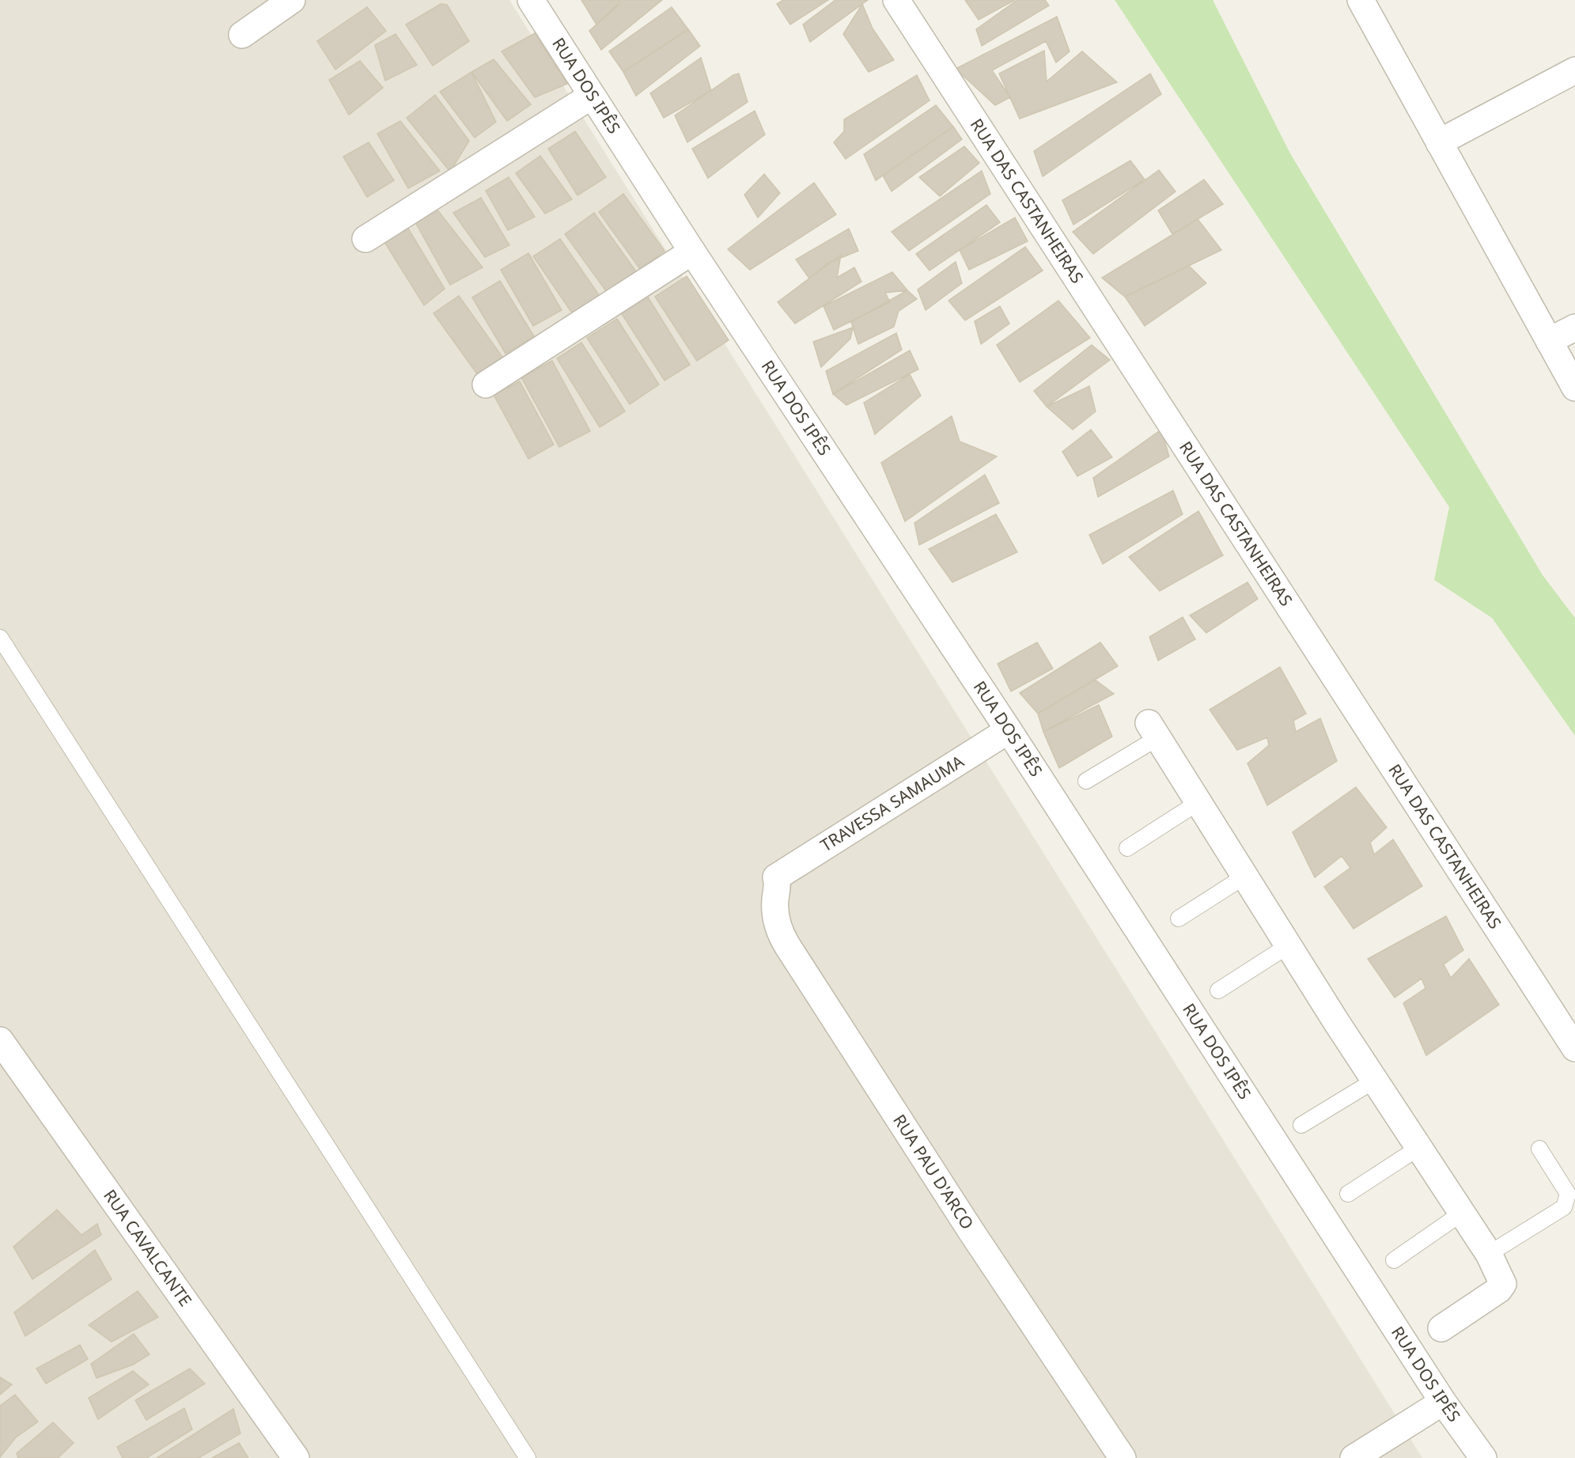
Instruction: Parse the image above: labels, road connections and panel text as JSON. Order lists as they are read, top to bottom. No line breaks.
{"streets":{"street":["RUA DOS IPÊS","RUA DAS CASTANHEIRAS","TRAVESSA SAMAUMA","RUA PAU D'ARCO","RUA CAVALCANTE"]},"crossings":[["RUA DOS IPÊS","TRAVESSA SAMAUMA"],["TRAVESSA SAMAUMA","RUA PAU D'ARCO"]]}
